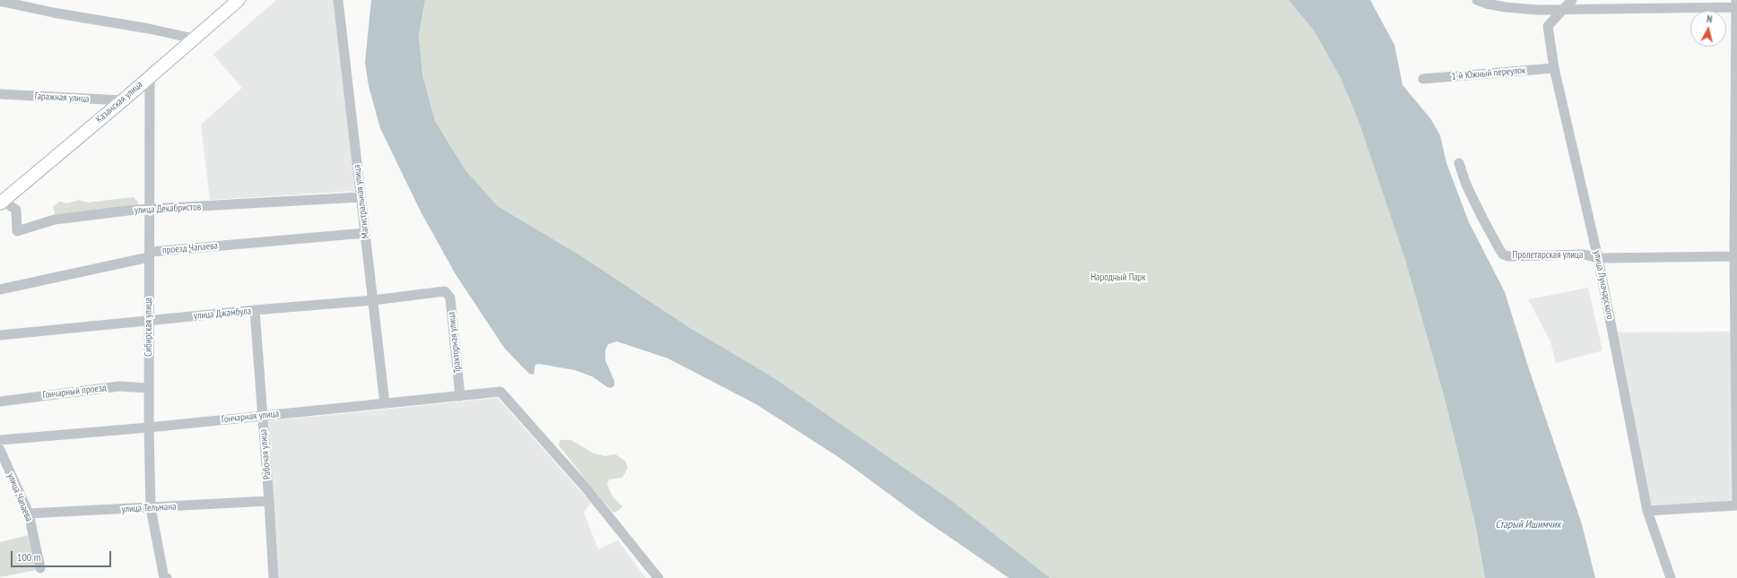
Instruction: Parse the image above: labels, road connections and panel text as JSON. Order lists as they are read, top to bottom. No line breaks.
{"streets":{"main road":["Казанская улица"],"street":["1-й Южный переулок","Гаражная улица","Магистральная улица","улица Декабристов","проезд Чапаева","Пролетарская улица","улица Луначарского","улица Джамбула","Сибирская улица","Тракторная улица","Гончарный проезд","Гончарная улица","Рабочая улица","улица Чапаева","улица Тельмана"]},"crossings":[["1-й Южный переулок","улица Луначарского"],["Гаражная улица","Казанская улица"],["Казанская улица","улица Декабристов"],["Казанская улица","Сибирская улица"],["Магистральная улица","улица Декабристов"],["Магистральная улица","проезд Чапаева"],["Магистральная улица","улица Джамбула"],["Магистральная улица","Гончарная улица"],["улица Декабристов","Сибирская улица"],["проезд Чапаева","Сибирская улица"],["Пролетарская улица","улица Луначарского"],["улица Джамбула","Сибирская улица"],["улица Джамбула","Тракторная улица"],["улица Джамбула","Рабочая улица"],["Сибирская улица","Гончарный проезд"],["Сибирская улица","Гончарная улица"],["Сибирская улица","улица Тельмана"],["Тракторная улица","Гончарная улица"],["Гончарная улица","Рабочая улица"],["Рабочая улица","улица Тельмана"],["улица Чапаева","улица Тельмана"]],"water":["Старый Ишимчик"],"parks":["Народный Парк"],"scale_bar":"100 m","north":"top"}
